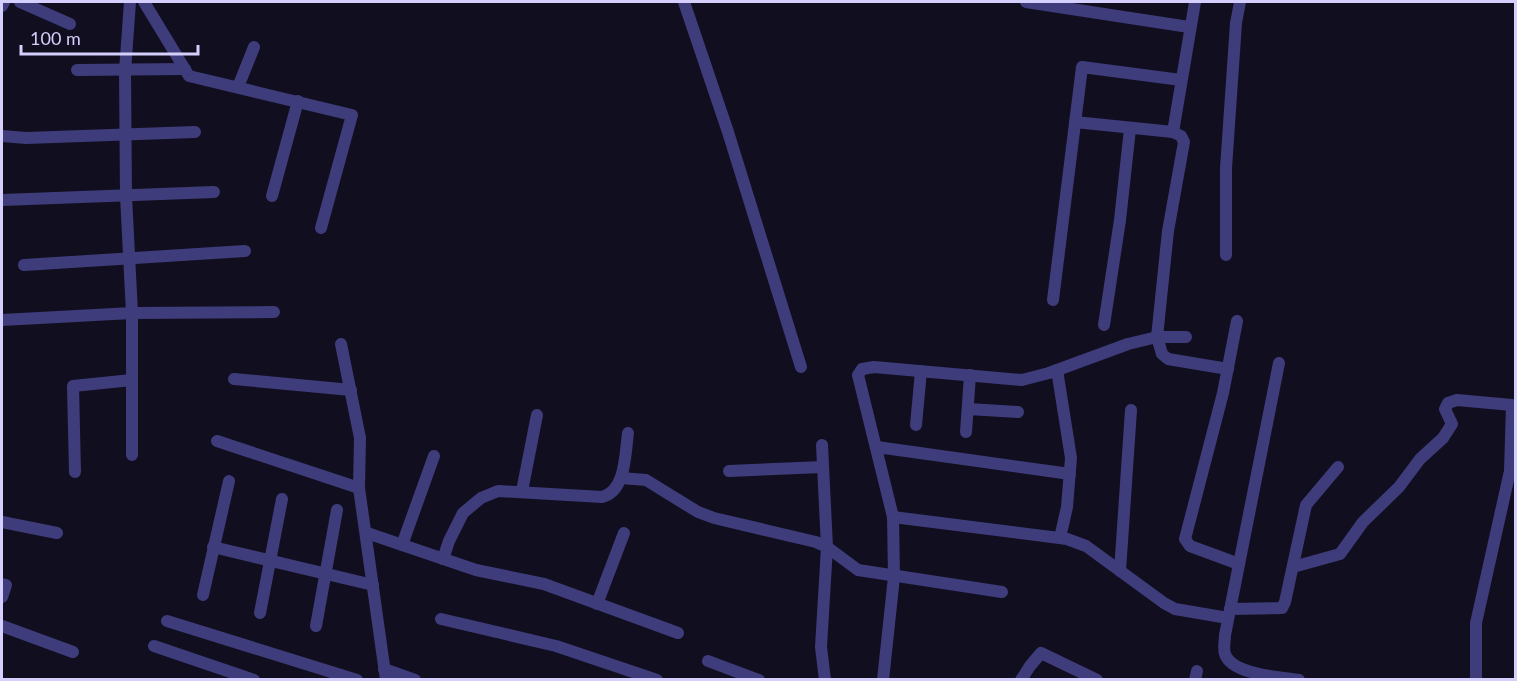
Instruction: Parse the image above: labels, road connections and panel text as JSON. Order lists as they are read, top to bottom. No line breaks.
{"scale_bar":"100 m"}
